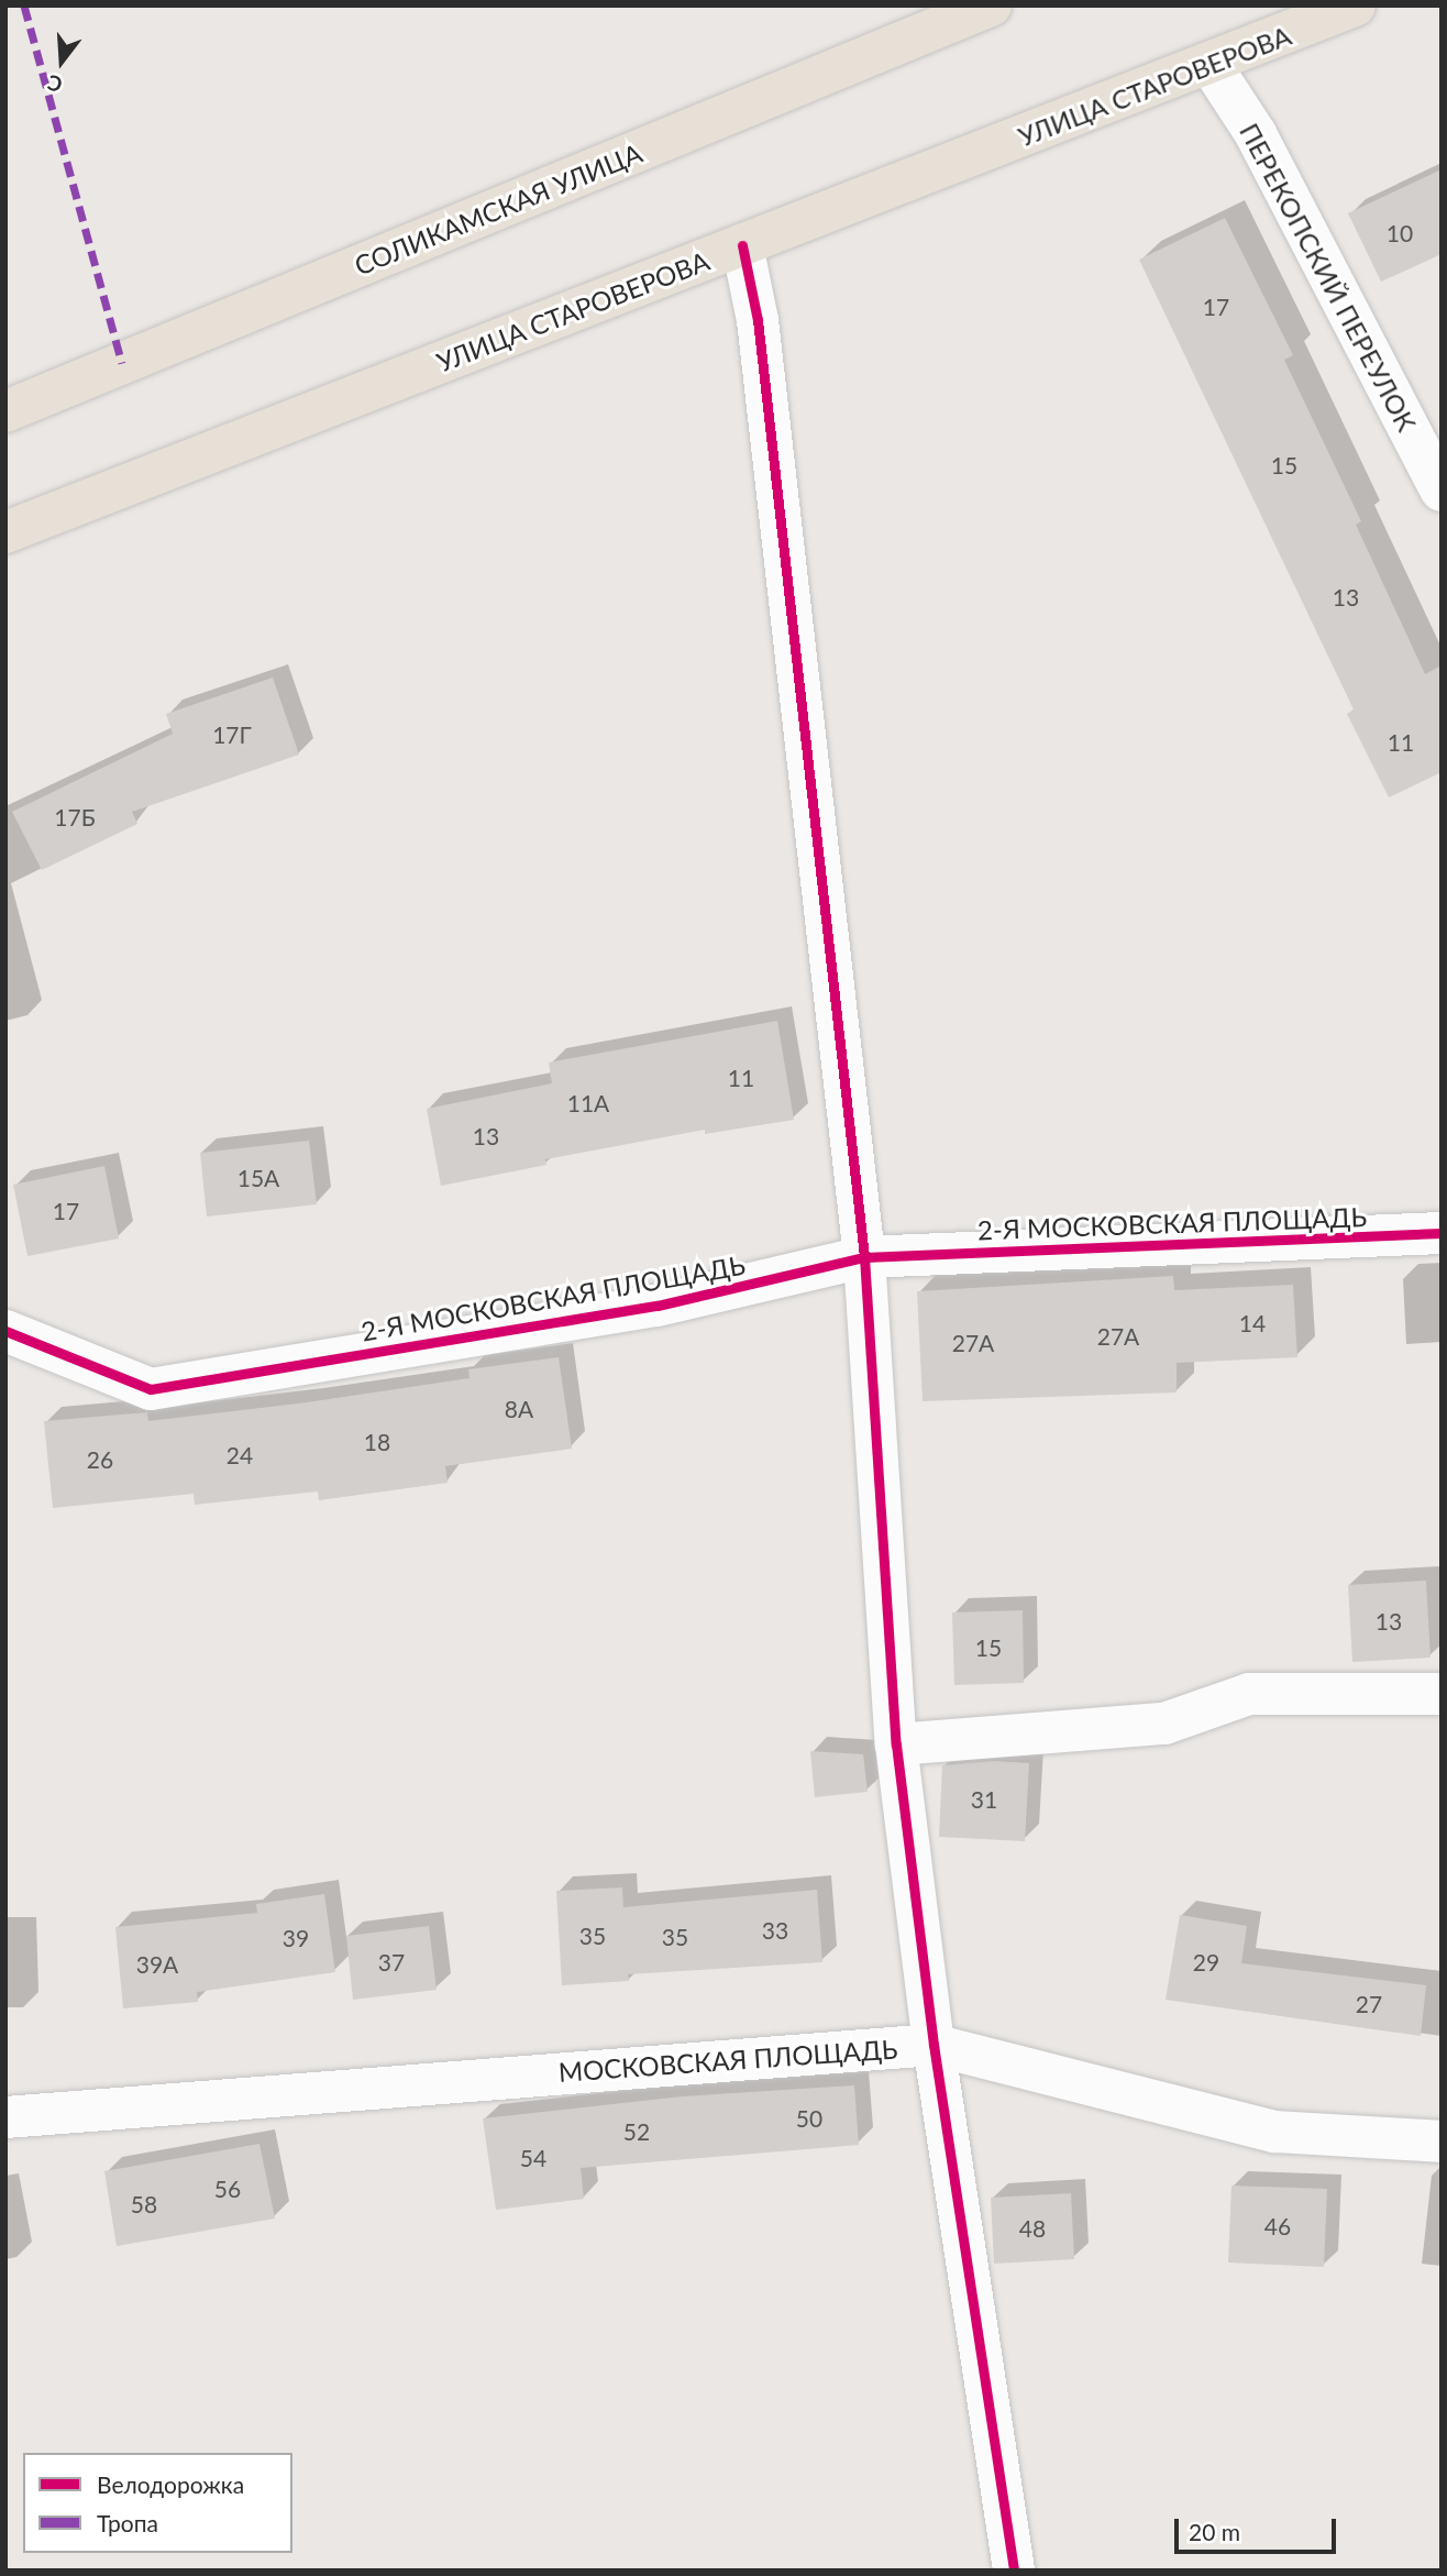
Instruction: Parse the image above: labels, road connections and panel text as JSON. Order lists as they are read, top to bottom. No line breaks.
{"streets":{"main road":["УЛИЦА СТАРОВЕРОВА","СОЛИКАМСКАЯ УЛИЦА"],"street":["ПЕРЕКОПСКИЙ ПЕРЕУЛОК","2-Я МОСКОВСКАЯ ПЛОЩАДЬ","МОСКОВСКАЯ ПЛОЩАДЬ"]},"crossings":[["УЛИЦА СТАРОВЕРОВА","ПЕРЕКОПСКИЙ ПЕРЕУЛОК"]],"house_numbers":["10","17","15","13","17Г","11","17Б","11","11А","13","15А","17","14","27А","27А","8А","18","24","26","13","15","31","33","35","35","39","37","29","39А","27","50","52","54","56","58","46","48"],"legend":["Велодорожка","Тропа"],"scale_bar":"20 m","north":"bottom"}
